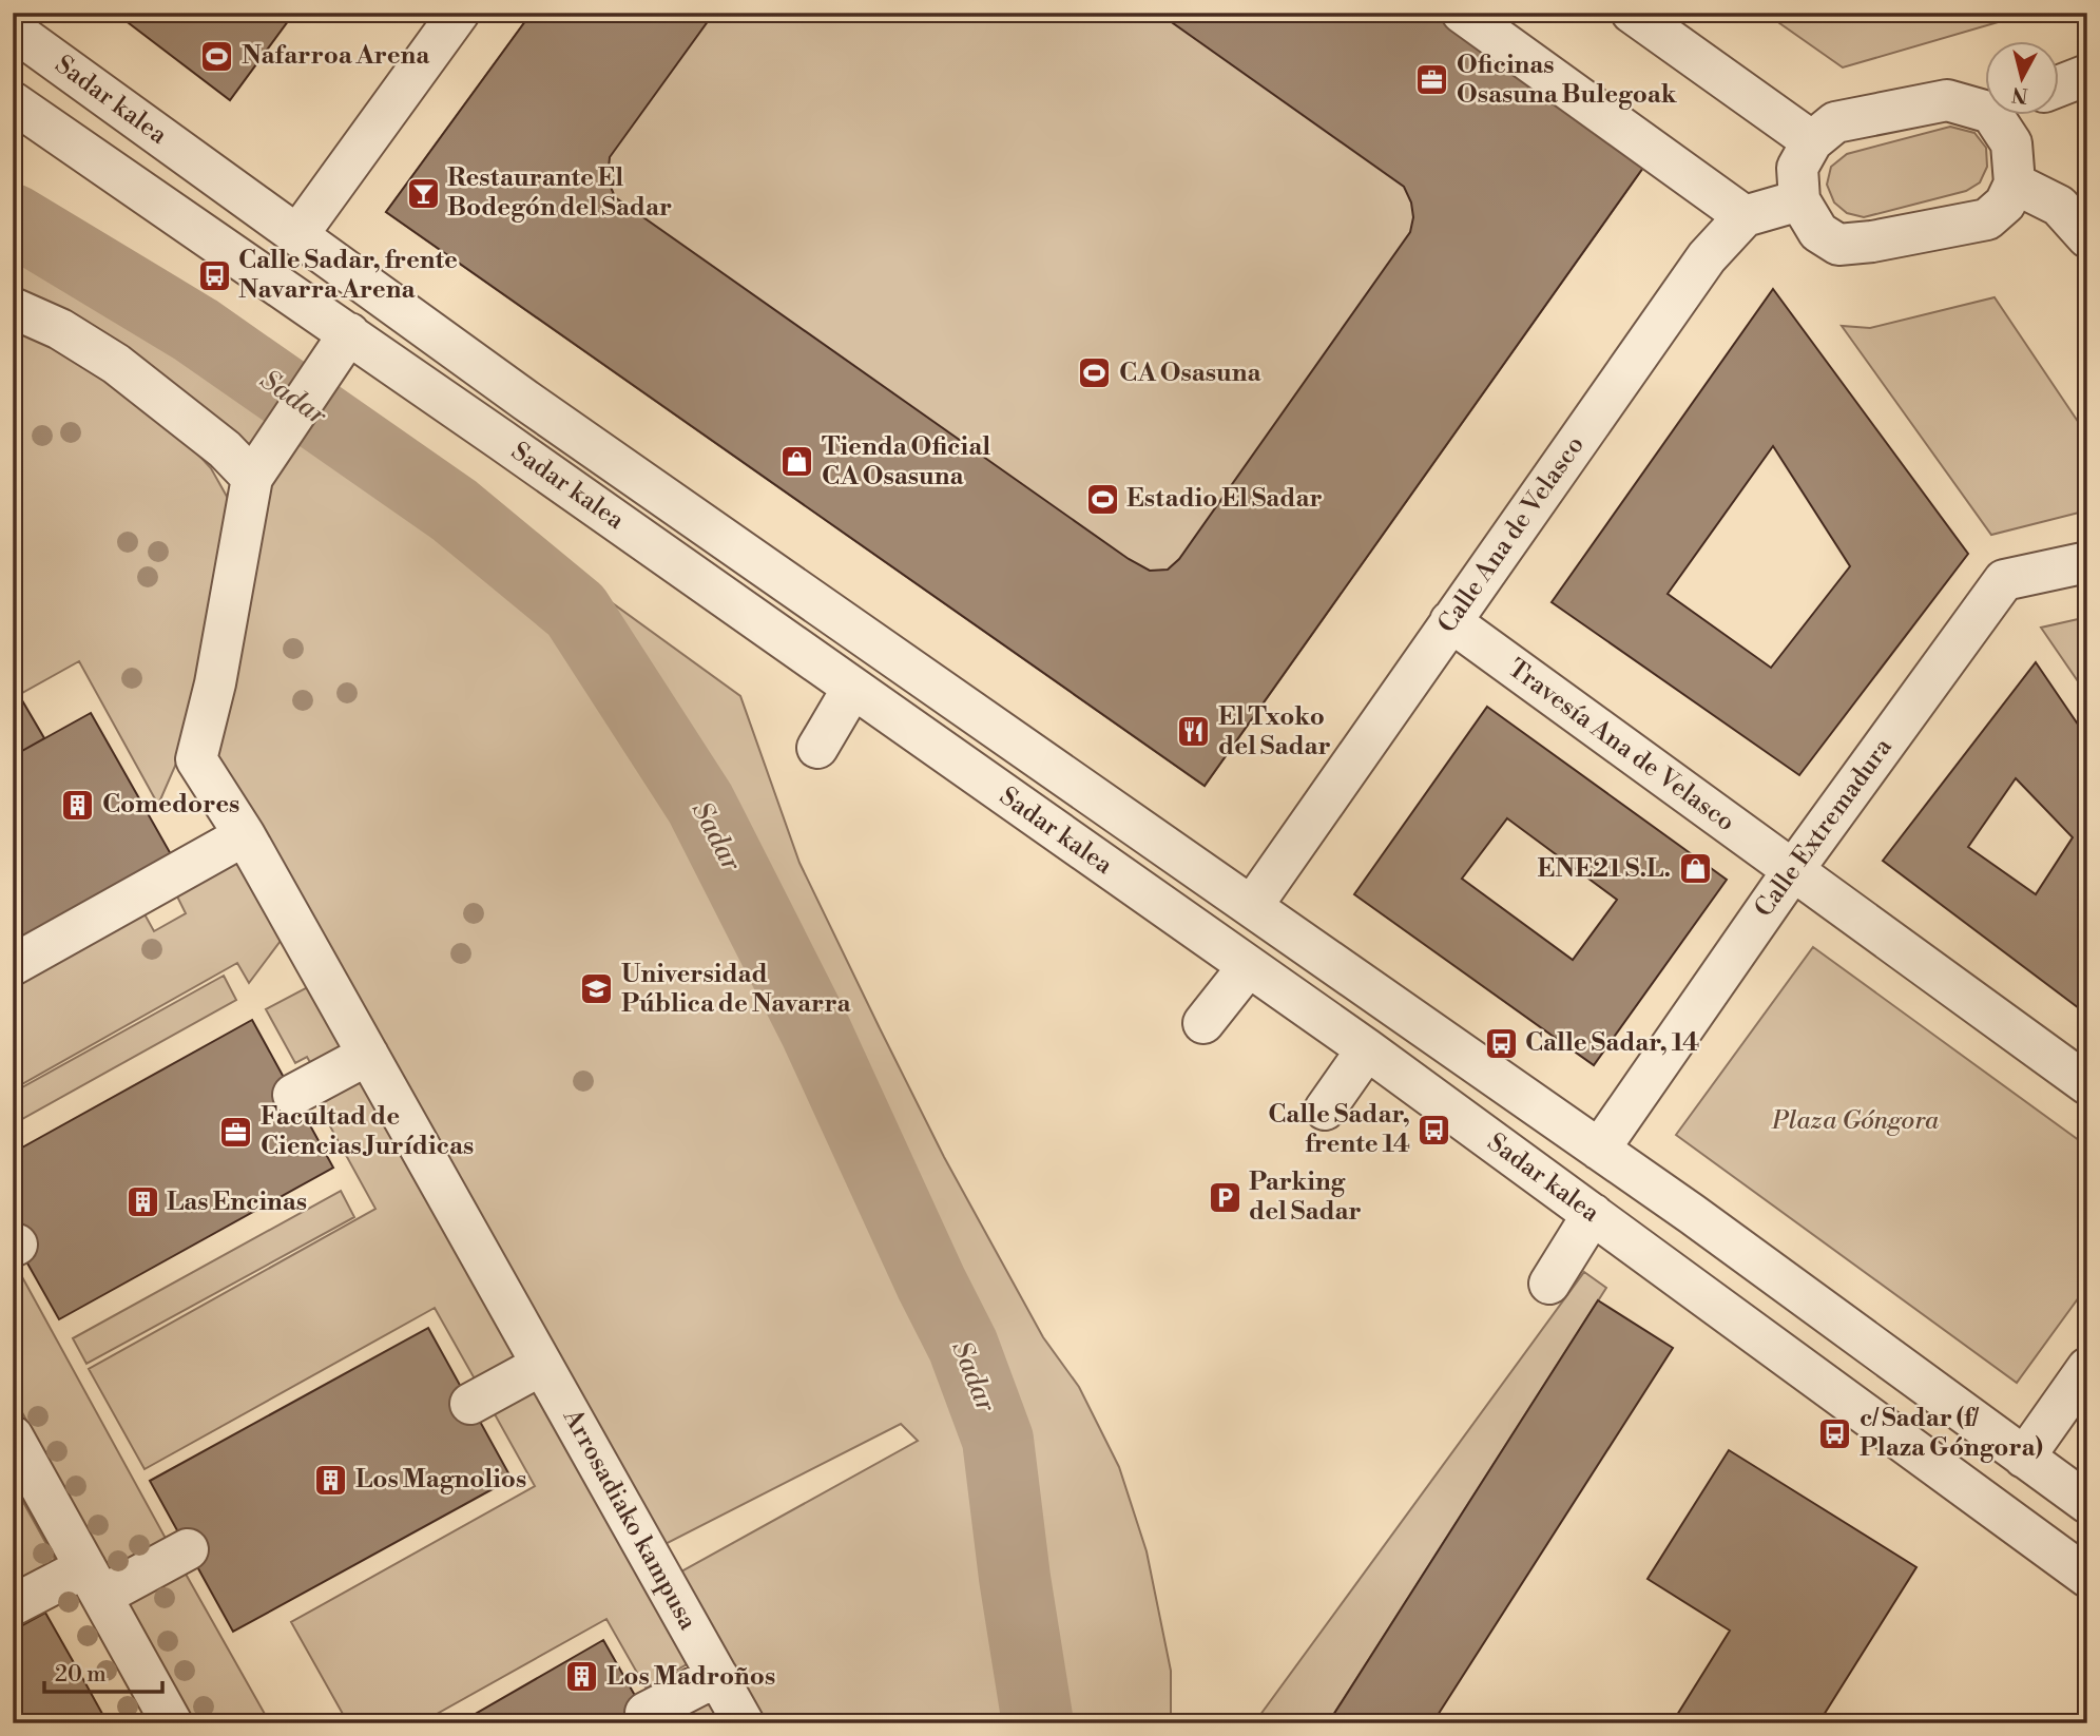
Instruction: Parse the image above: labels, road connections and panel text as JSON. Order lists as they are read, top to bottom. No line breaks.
{"streets":{"street":["Sadar kalea","Calle Ana de Velasco","Travesía Ana de Velasco","Calle Extremadura","Arrosadiako kampusa"]},"crossings":[["Sadar kalea","Calle Ana de Velasco"],["Sadar kalea","Calle Extremadura"],["Calle Ana de Velasco","Travesía Ana de Velasco"],["Travesía Ana de Velasco","Calle Extremadura"]],"water":["Sadar"],"parks":["Plaza Góngora"],"places":{"sports":["Nafarroa Arena","CA Osasuna","Estadio El Sadar"],"office":["Oficinas Osasuna Bulegoak","Facultad de Ciencias Jurídicas"],"bar":["Restaurante El Bodegón del Sadar"],"bus stop":["Calle Sadar, frente Navarra Arena","Calle Sadar, 14","Calle Sadar, frente 14","c/ Sadar (f/ Plaza Góngora)"],"shop":["Tienda Oficial CA Osasuna","ENE21 S.L."],"restaurant":["El Txoko del Sadar"],"building":["Comedores","Las Encinas","Los Magnolios","Los Madroños"],"school or university":["Universidad Pública de Navarra"],"parking":["Parking del Sadar"]},"scale_bar":"20 m","north":"bottom"}
